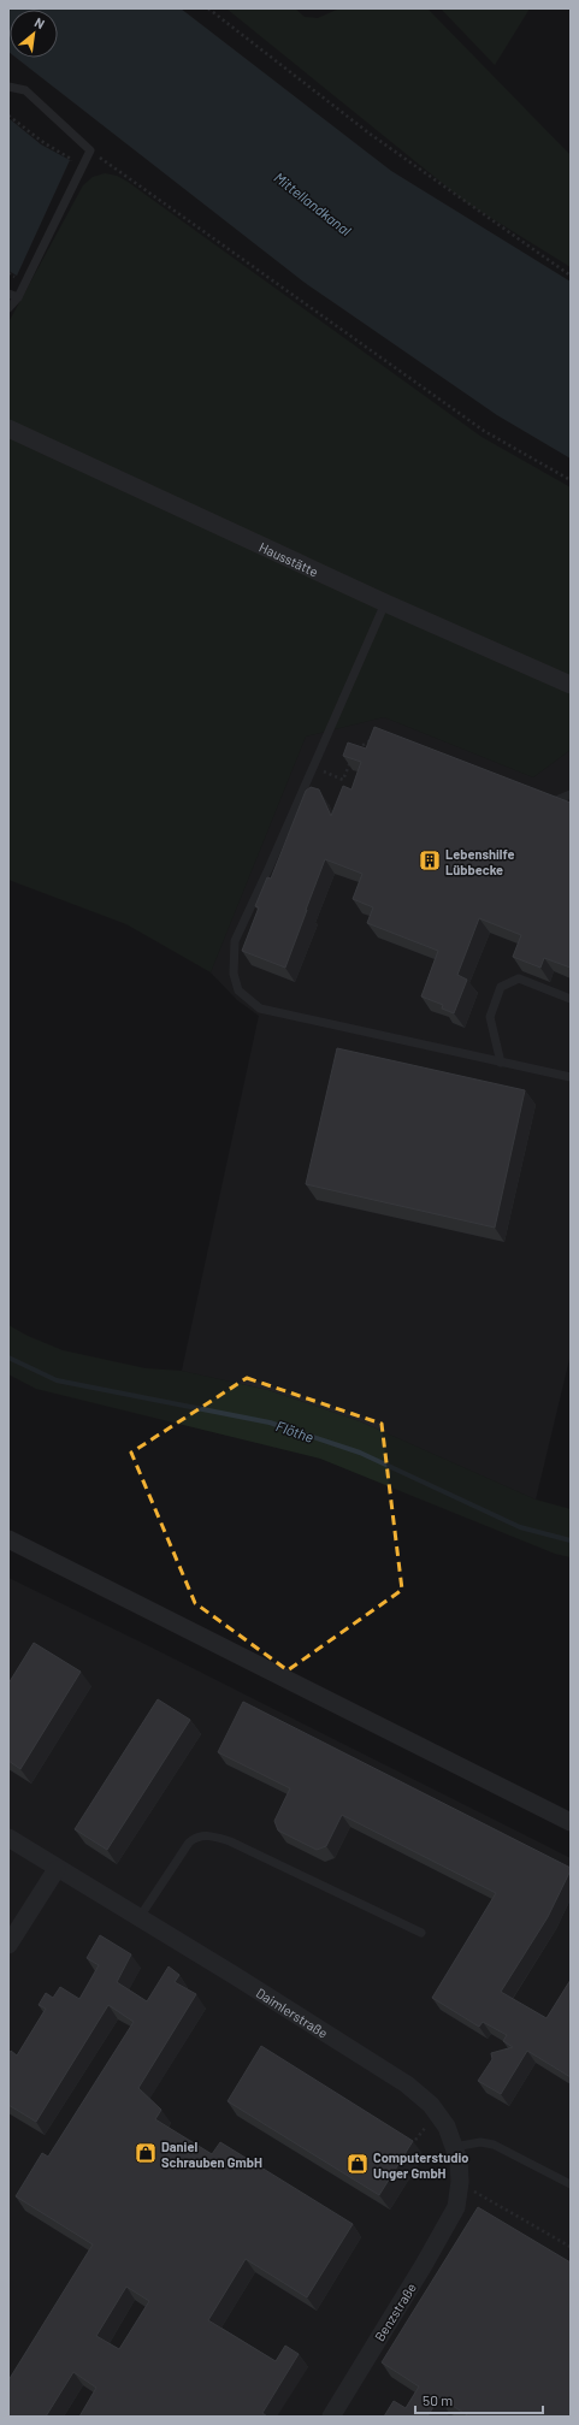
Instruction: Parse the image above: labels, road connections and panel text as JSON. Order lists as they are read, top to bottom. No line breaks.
{"streets":{"street":["Hausstätte","Daimlerstraße","Benzstraße"]},"crossings":[["Daimlerstraße","Benzstraße"]],"water":["Mittellandkanal","Flöthe"],"places":{"building":["Lebenshilfe Lübbecke"],"shop":["Daniel Schrauben GmbH","Computerstudio Unger GmbH"]},"scale_bar":"50 m","north":"top right"}
